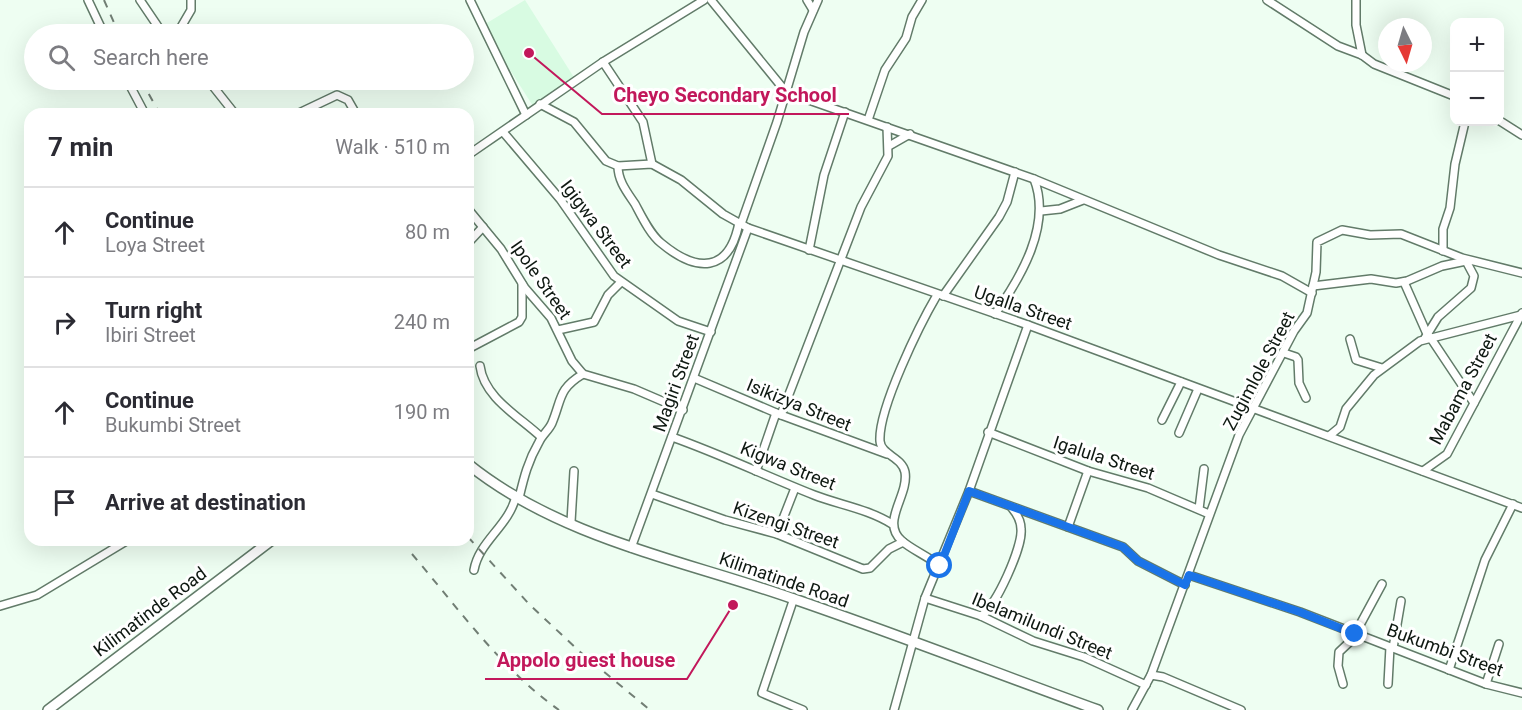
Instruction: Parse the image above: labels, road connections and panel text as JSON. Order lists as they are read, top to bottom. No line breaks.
{"streets":{"main road":["Kilimatinde Road"],"street":["Igigwa Street","Ipole Street","Ugalla Street","Zugimlole Street","Magiri Street","Mabama Street","Isikizya Street","Igalula Street","Kigwa Street","Kizengi Street","Ibelamilundi Street","Bukumbi Street"]},"crossings":[["Igigwa Street","Magiri Street"],["Ugalla Street","Zugimlole Street"],["Ugalla Street","Magiri Street"],["Ugalla Street","Mabama Street"],["Zugimlole Street","Igalula Street"],["Zugimlole Street","Ibelamilundi Street"],["Zugimlole Street","Bukumbi Street"],["Magiri Street","Isikizya Street"],["Magiri Street","Kigwa Street"],["Magiri Street","Kizengi Street"],["Magiri Street","Kilimatinde Road"]],"places":["Cheyo Secondary School","Appolo guest house"],"north":"bottom","page":{"map_buttons":["+","−"],"search":"Search here","heading":["7 min","Walk · 510 m"],"list":[["Continue","Loya Street","80 m"],["Turn right","Ibiri Street","240 m"],["Continue","Bukumbi Street","190 m"],"Arrive at destination"]}}
